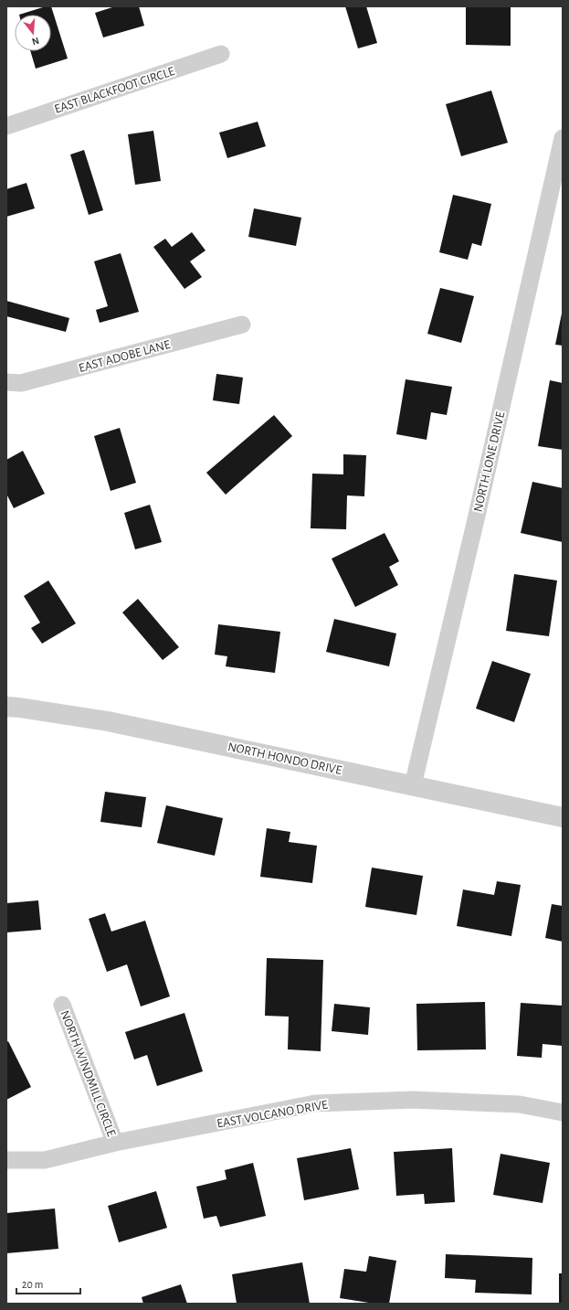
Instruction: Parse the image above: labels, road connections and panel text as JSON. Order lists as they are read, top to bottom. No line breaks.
{"streets":{"street":["EAST BLACKFOOT CIRCLE","EAST ADOBE LANE","NORTH LONE DRIVE","NORTH HONDO DRIVE","NORTH WINDMILL CIRCLE","EAST VOLCANO DRIVE"]},"crossings":[["NORTH LONE DRIVE","NORTH HONDO DRIVE"],["NORTH WINDMILL CIRCLE","EAST VOLCANO DRIVE"]],"scale_bar":"20 m","north":"bottom"}
